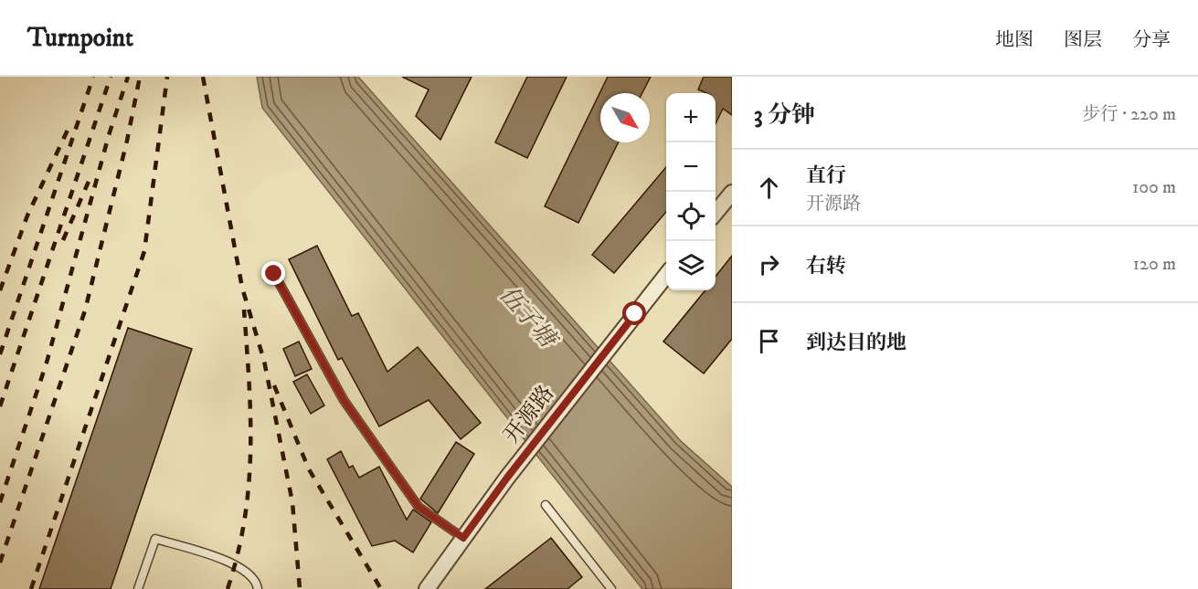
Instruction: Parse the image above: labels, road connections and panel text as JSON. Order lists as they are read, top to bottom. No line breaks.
{"streets":{"street":["开源路"]},"water":["伍子塘"],"north":"bottom right","page":{"header":"Turnpoint","nav":["地图","图层","分享"],"heading":["3 分钟","步行 · 220 m"],"map_buttons":["+","−"],"list":[["直行","开源路","100 m"],["右转","120 m"],"到达目的地"]}}
